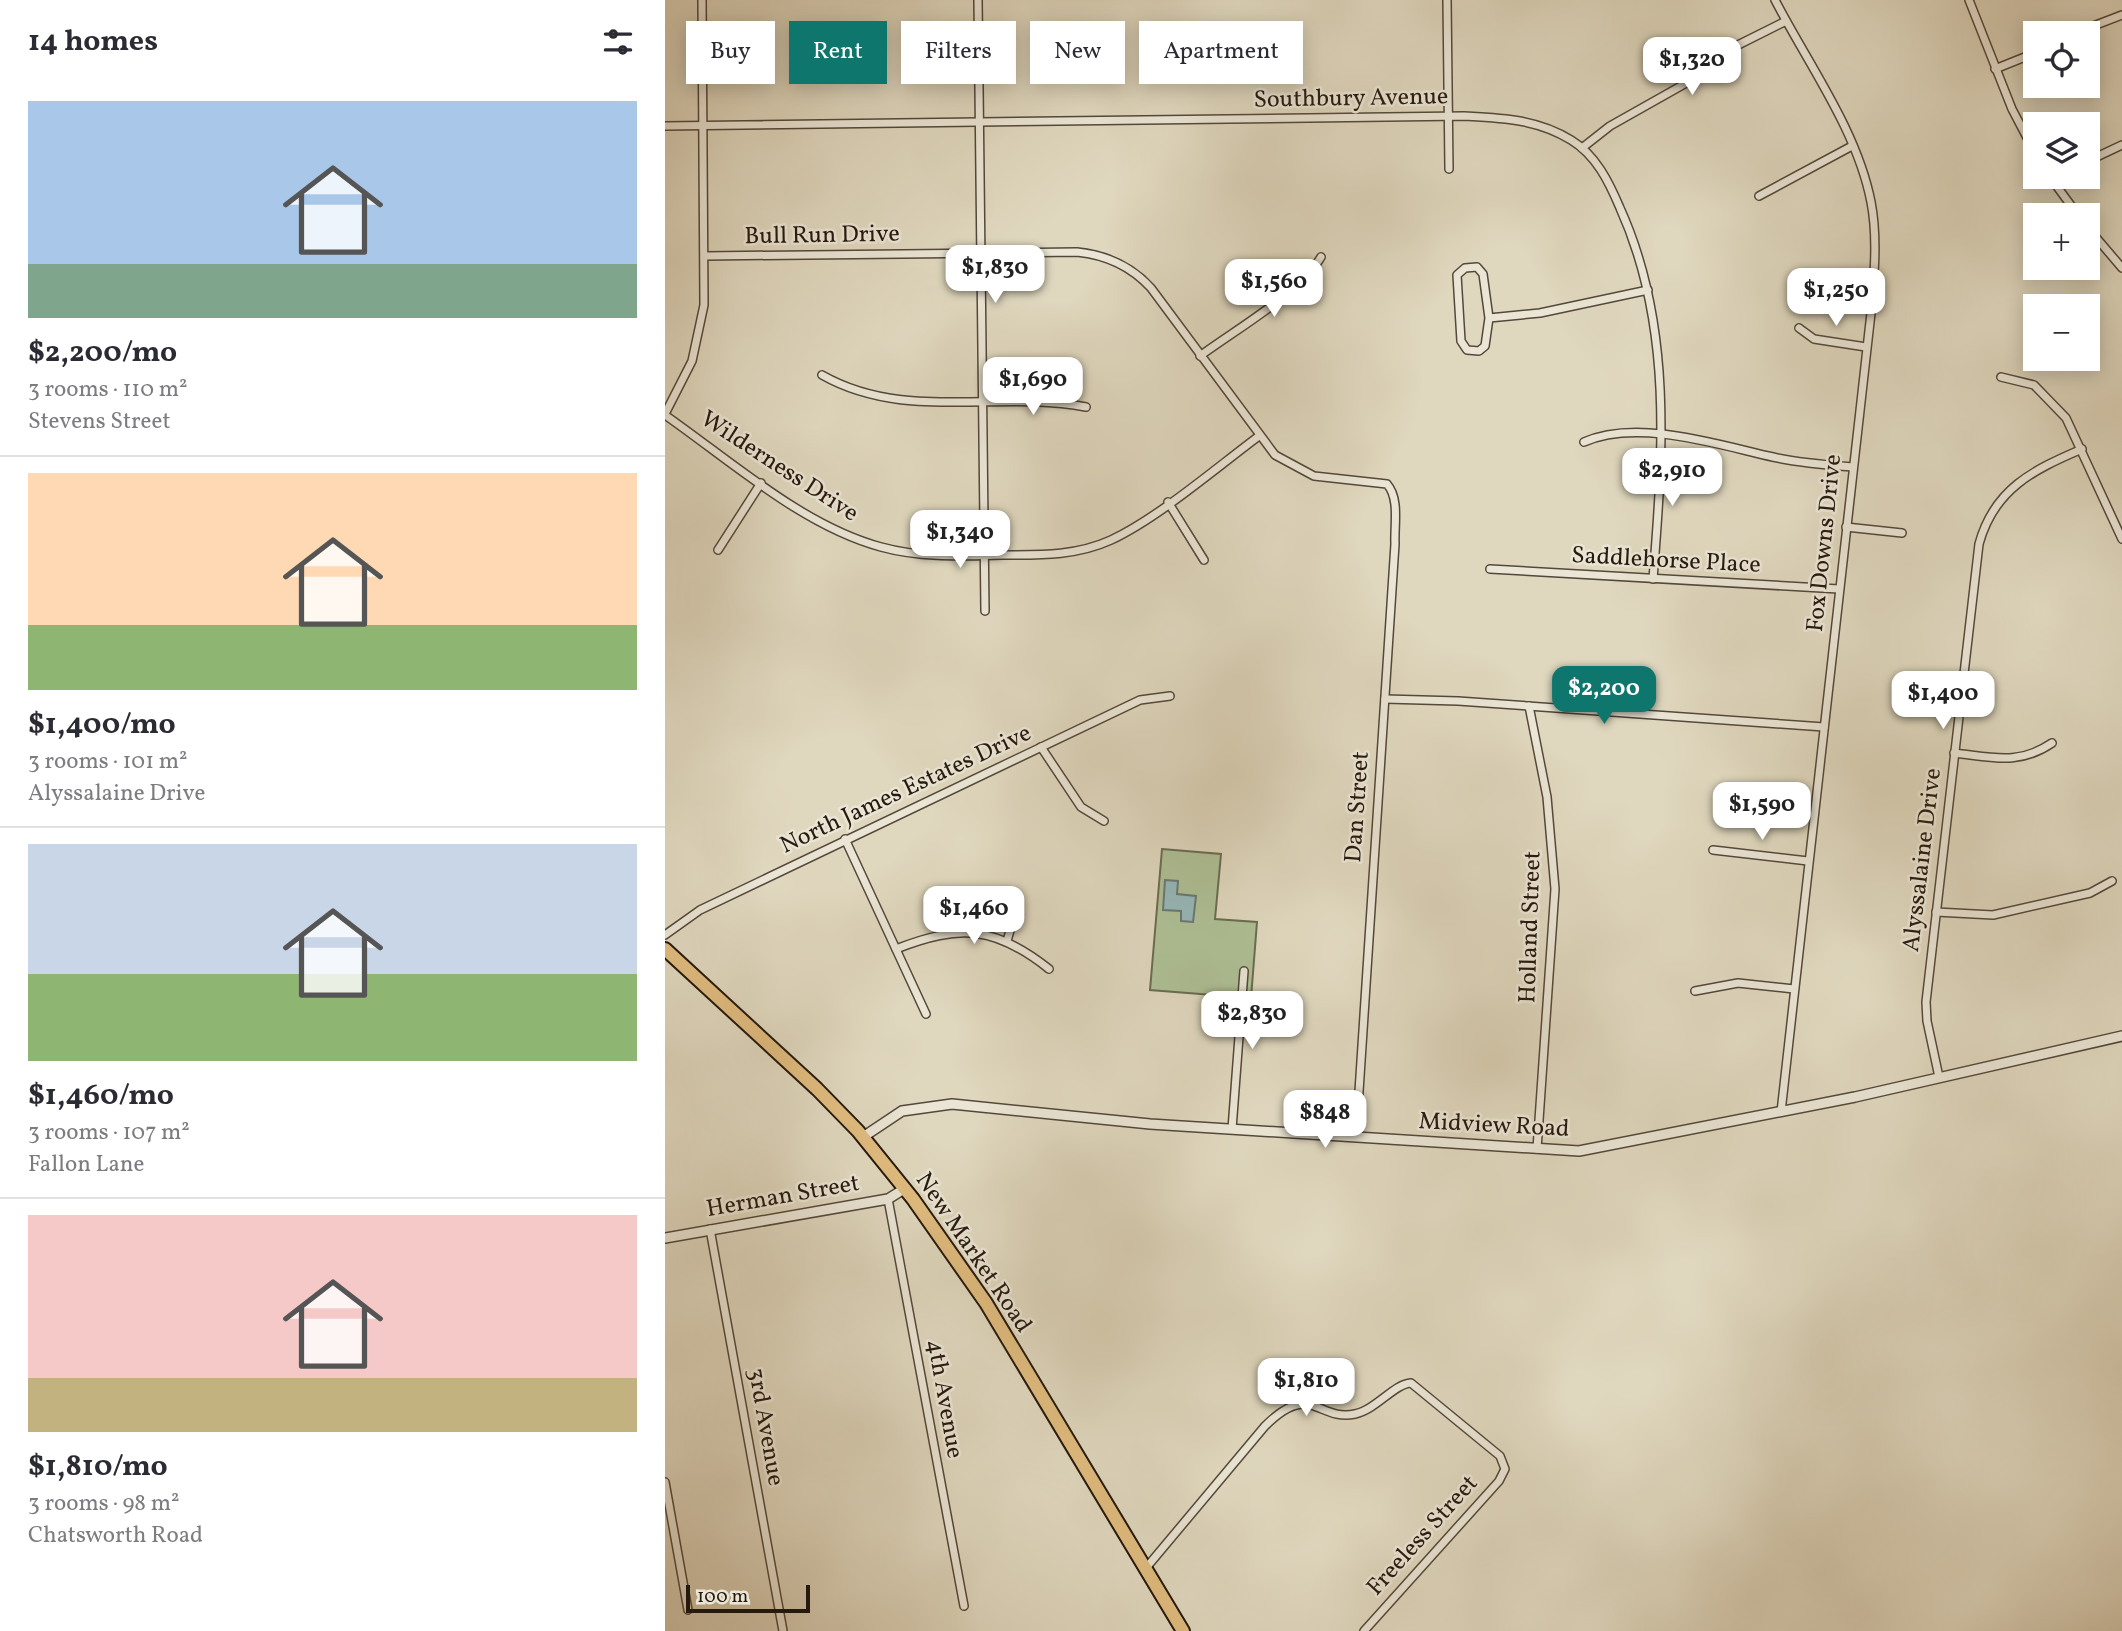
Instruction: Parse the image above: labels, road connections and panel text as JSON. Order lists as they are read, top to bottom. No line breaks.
{"streets":{"main road":["New Market Road"],"street":["Southbury Avenue","Bull Run Drive","Wilderness Drive","Fox Downs Drive","Saddlehorse Place","North James Estates Drive","Dan Street","Alyssalaine Drive","Holland Street","Midview Road","Herman Street","4th Avenue","3rd Avenue","Freeless Street"]},"crossings":[["Southbury Avenue","Saddlehorse Place"],["Bull Run Drive","Wilderness Drive"],["Bull Run Drive","Dan Street"],["Fox Downs Drive","Saddlehorse Place"],["Fox Downs Drive","Midview Road"],["Dan Street","Midview Road"],["Alyssalaine Drive","Midview Road"],["Holland Street","Midview Road"],["Midview Road","New Market Road"],["Herman Street","New Market Road"],["Herman Street","4th Avenue"],["Herman Street","3rd Avenue"],["New Market Road","Freeless Street"]],"scale_bar":"100 m","page":{"heading":"14 homes","map_buttons":["+","−"],"chip":["Buy","Rent","Filters","New","Apartment"],"price":["$1,320","$1,830","$1,560","$1,250","$1,690","$2,910","$1,340","$2,200","$1,400","$1,590","$1,460","$2,830","$848","$1,810"],"list":[{"name":"$2,200/mo","note":"3 rooms · 110 m² · Stevens Street"},{"name":"$1,400/mo","note":"3 rooms · 101 m² · Alyssalaine Drive"},{"name":"$1,460/mo","note":"3 rooms · 107 m² · Fallon Lane"},{"name":"$1,810/mo","note":"3 rooms · 98 m² · Chatsworth Road"}],"scale":"100 m"}}
